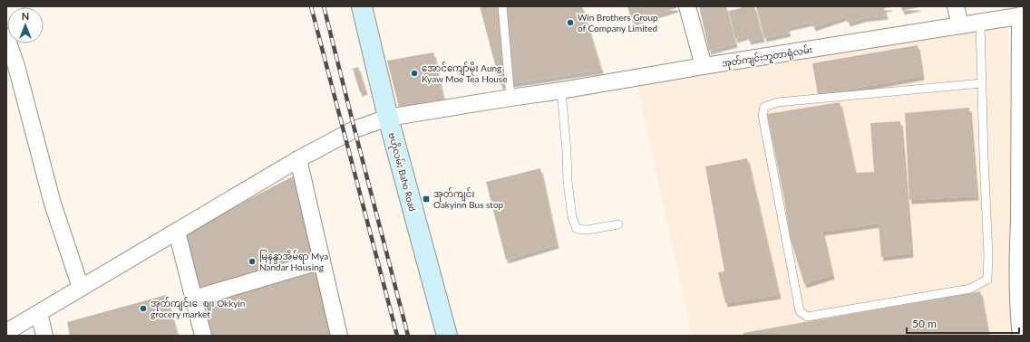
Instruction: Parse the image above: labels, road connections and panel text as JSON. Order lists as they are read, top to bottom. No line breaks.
{"streets":{"main road":["ဗဟိုလမ်း Baho Road"],"street":["အုတ်ကျင်းဘူတာရုံလမ်း"]},"crossings":[["အုတ်ကျင်းဘူတာရုံလမ်း","ဗဟိုလမ်း Baho Road"]],"places":{"other":["Win Brothers Group of Company Limited","အောင်ကျော်မိုး Aung Kyaw Moe Tea House","မြနန္ဒာအိမ်ရာ Mya Nandar Housing","အုတ်ကျင်းေစျး Okkyin grocery market"],"transit":["အုတ်ကျင်း Oakyinn Bus stop"]},"scale_bar":"50 m","north":"top"}
